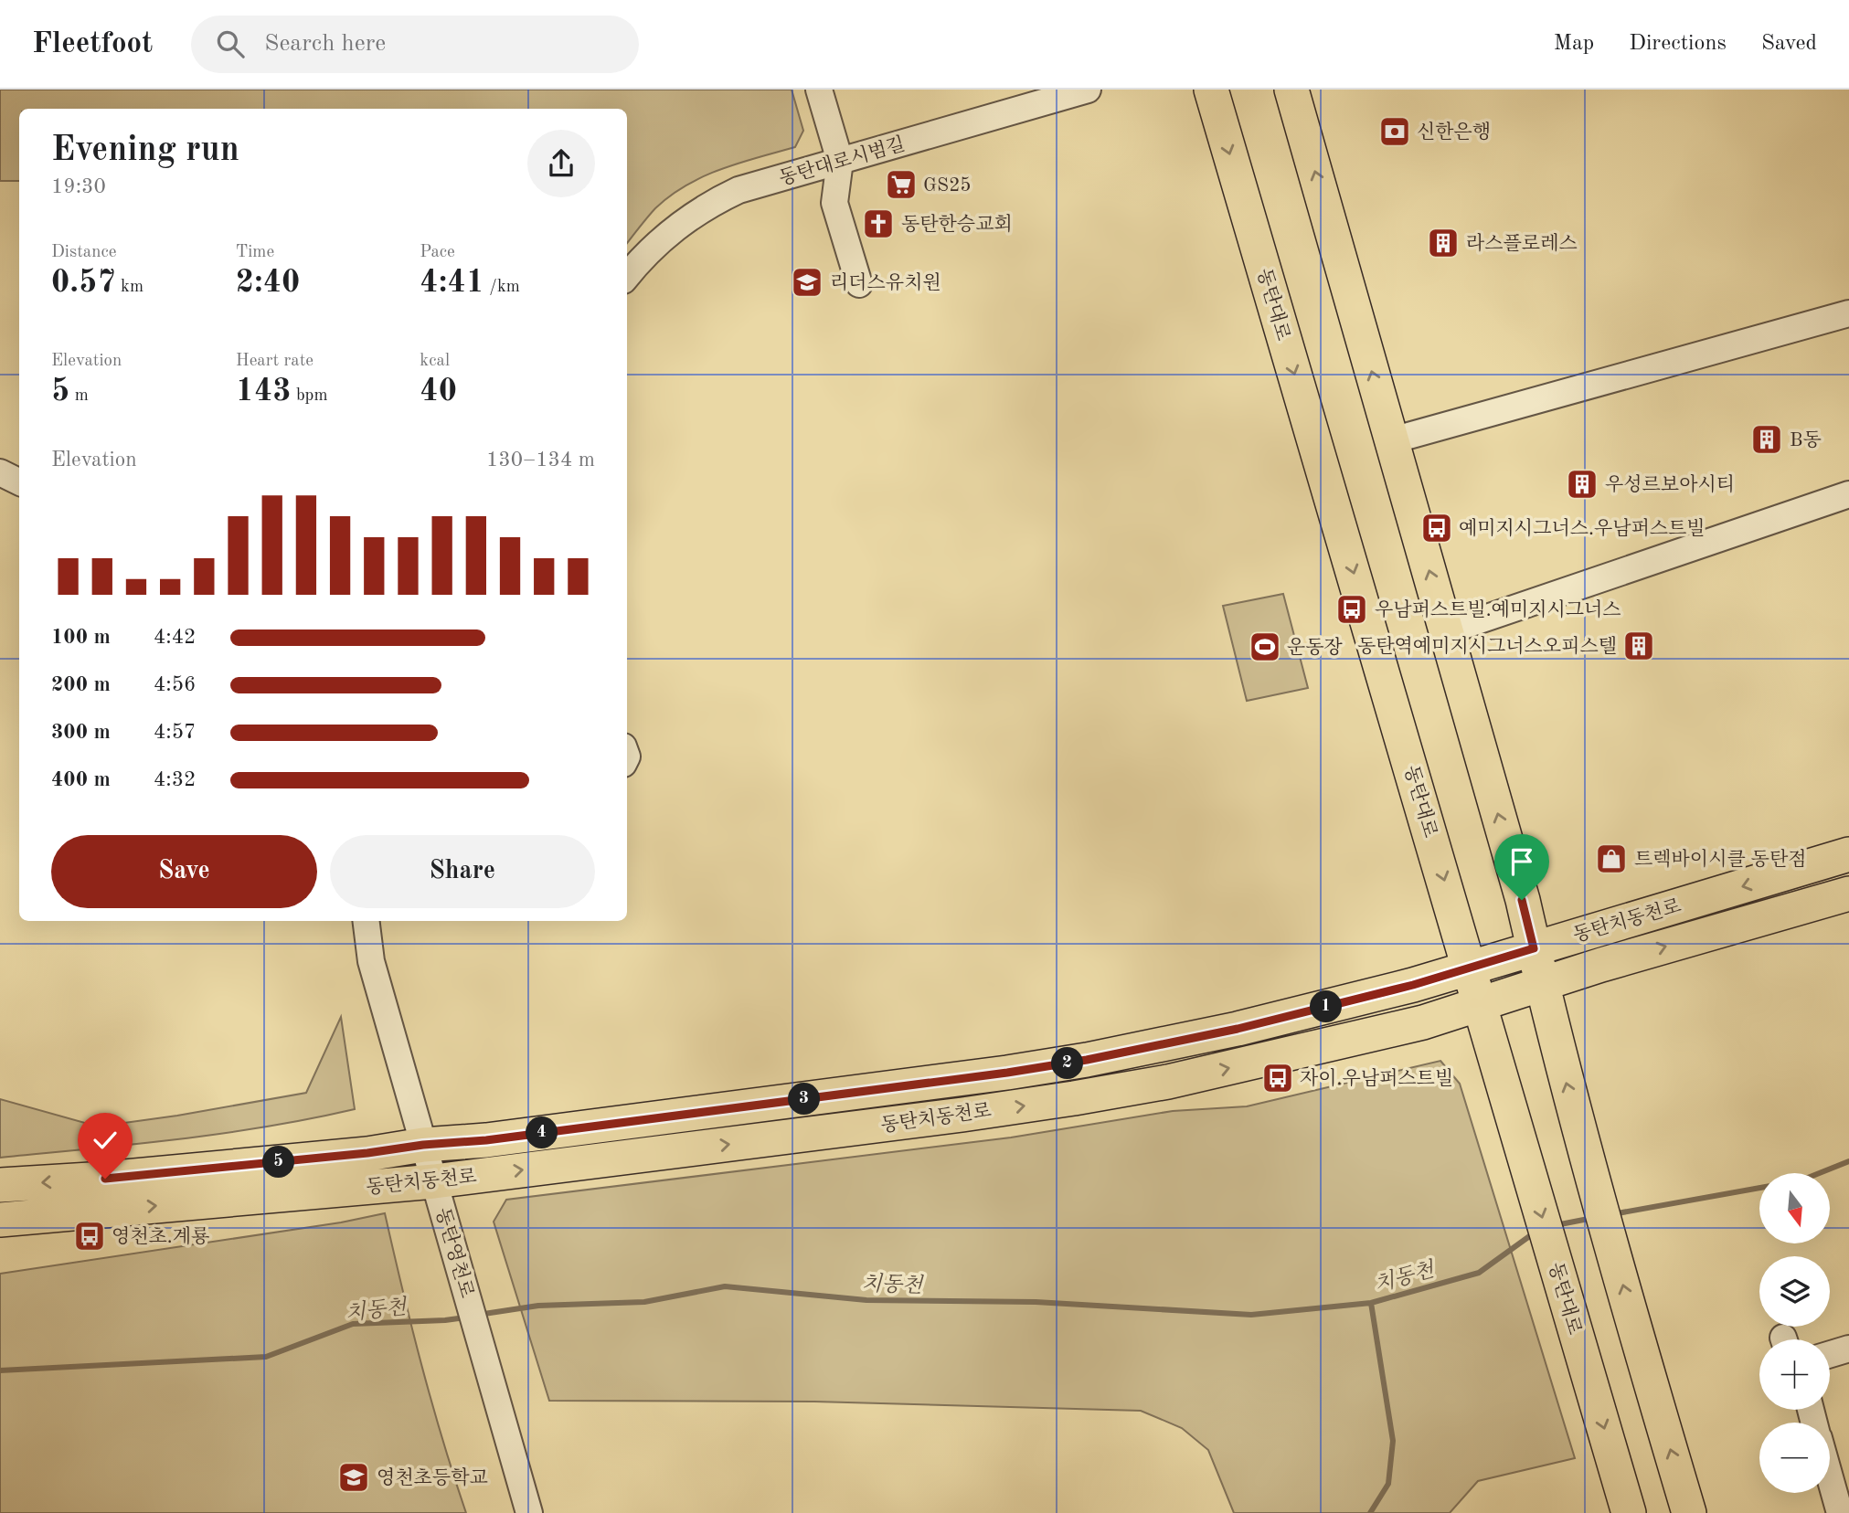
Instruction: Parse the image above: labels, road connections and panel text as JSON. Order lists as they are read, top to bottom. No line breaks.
{"streets":{"main road":["동탄대로","동탄치동천로"],"street":["동탄대로시범길","동탄영천로"]},"crossings":[["동탄대로","동탄치동천로"],["동탄치동천로","동탄영천로"]],"water":["치동천"],"places":{"bank":["신한은행"],"supermarket":["GS25"],"church":["동탄한승교회"],"building":["라스플로레스","B동","우성르보아시티","동탄역예미지시그너스오피스텔"],"school or university":["리더스유치원","영천초등학교"],"bus stop":["예미지시그너스.우남퍼스트빌","우남퍼스트빌.예미지시그너스","자이.우남퍼스트빌","영천초.계룡"],"sports":["운동장"],"shop":["트렉바이시클 동탄점"]},"north":"bottom","page":{"header":"Fleetfoot","search":"Search here","nav":["Map","Directions","Saved"],"heading":["Evening run","19:30"],"stats":[["Distance","0.57 km"],["Time","2:40"],["Pace","4:41 /km"],["Elevation","5 m"],["Heart rate","143 bpm"],["kcal","40"]],"chart":["Elevation","130–134 m"],"list":[{"name":"100 m","note":"4:42"},{"name":"200 m","note":"4:56"},{"name":"300 m","note":"4:57"},{"name":"400 m","note":"4:32"}],"buttons":["Save","Share"],"pins":["1","2","3","4","5"],"map_buttons":["+","−"]}}
